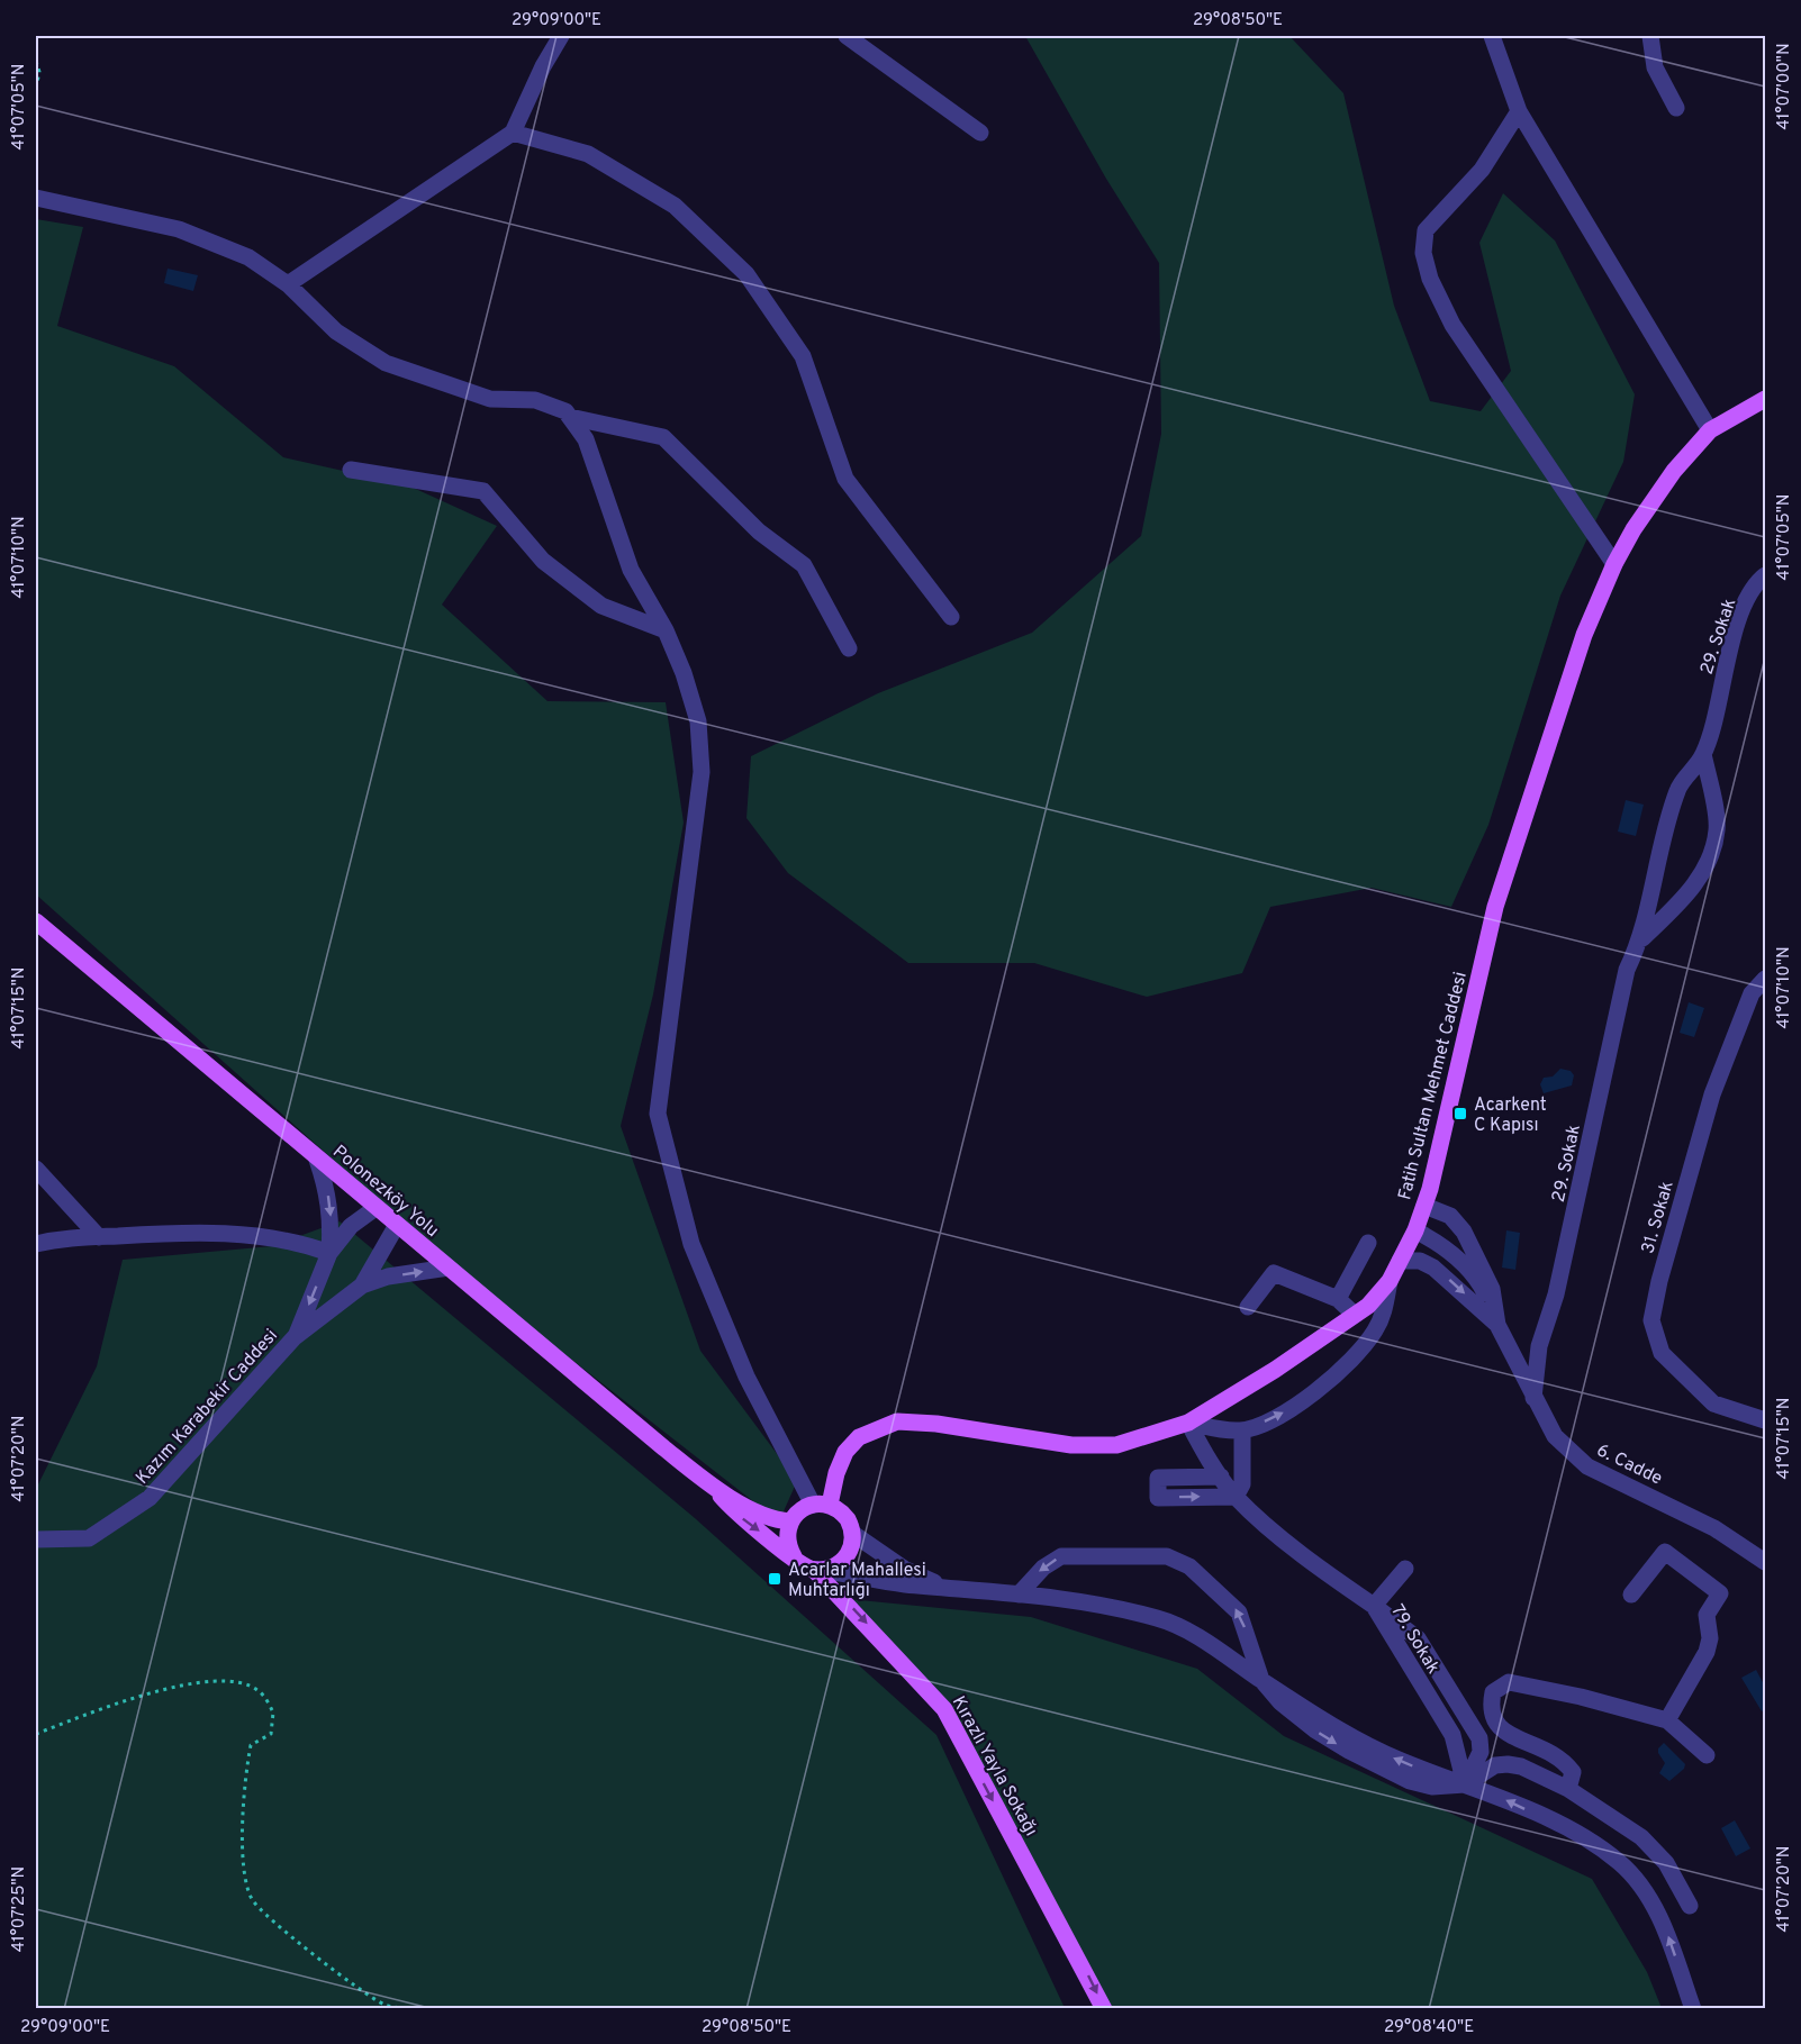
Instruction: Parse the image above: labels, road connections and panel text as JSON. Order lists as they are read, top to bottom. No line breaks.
{"streets":{"main road":["Fatih Sultan Mehmet Caddesi","Polonezköy Yolu","Kırazlı Yayla Sokağı"],"street":["29. Sokak","31. Sokak","Kazım Karabekir Caddesi","6. Cadde","79. Sokak"]},"crossings":[["29. Sokak","6. Cadde"],["Fatih Sultan Mehmet Caddesi","6. Cadde"],["Fatih Sultan Mehmet Caddesi","Kırazlı Yayla Sokağı"]],"one_way":["Kırazlı Yayla Sokağı"],"places":{"transit":["Acarkent C Kapısı","Acarlar Mahallesi Muhtarlığı"]},"coordinates":["29°09'00\"E","29°08'50\"E","41°07'00\"N","41°07'05\"N","41°07'10\"N","41°07'15\"N","41°07'20\"N","41°07'25\"N","29°08'40\"E"]}
